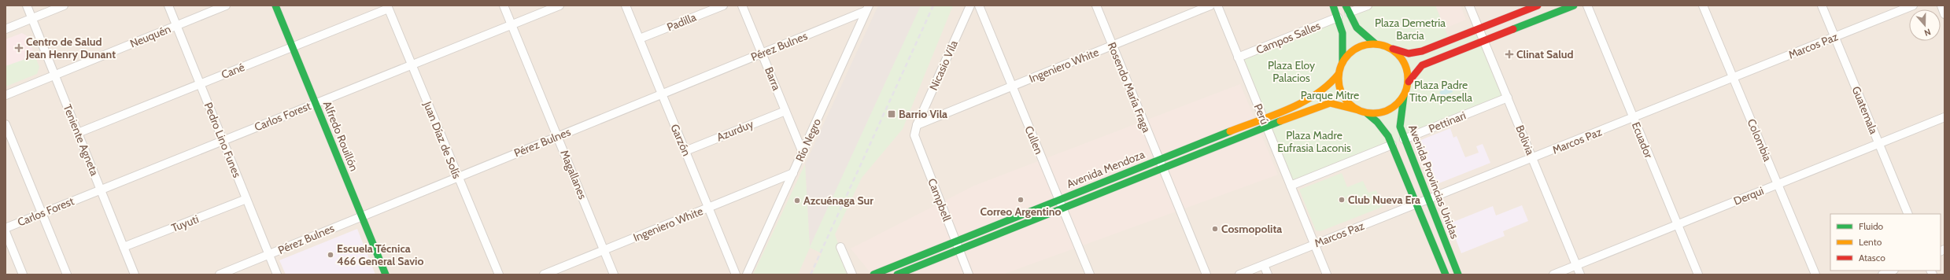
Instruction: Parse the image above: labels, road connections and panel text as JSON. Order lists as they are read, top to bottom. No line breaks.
{"streets":{"main road":["Alfredo Rouillón","Avenida Mendoza","Avenida Provincias Unidas"],"street":["Padilla","Neuquén","Campos Salles","Marcos Paz","Pérez Bulnes","Nicasio Vila","Ingeniero White","Cané","Barra","Rosendo María Fraga","Guatemala","Perú","Carlos Forest","Pettinari","Azurduy","Teniente Agneta","Pedro Lino Funes","Juan Díaz de Solís","Garzón","Río Negro","Cullen","Bolivia","Ecuador","Colombia","Magallanes","Derqui","Campbell","Tuyuti"]},"crossings":[["Padilla","Garzón"],["Neuquén","Teniente Agneta"],["Neuquén","Pedro Lino Funes"],["Campos Salles","Perú"],["Marcos Paz","Guatemala"],["Marcos Paz","Perú"],["Marcos Paz","Bolivia"],["Marcos Paz","Ecuador"],["Marcos Paz","Colombia"],["Marcos Paz","Avenida Provincias Unidas"],["Pérez Bulnes","Barra"],["Pérez Bulnes","Alfredo Rouillón"],["Pérez Bulnes","Pedro Lino Funes"],["Pérez Bulnes","Juan Díaz de Solís"],["Pérez Bulnes","Garzón"],["Pérez Bulnes","Río Negro"],["Pérez Bulnes","Magallanes"],["Nicasio Vila","Ingeniero White"],["Nicasio Vila","Campbell"],["Ingeniero White","Rosendo María Fraga"],["Ingeniero White","Garzón"],["Ingeniero White","Río Negro"],["Ingeniero White","Cullen"],["Ingeniero White","Magallanes"],["Ingeniero White","Campbell"],["Cané","Alfredo Rouillón"],["Cané","Teniente Agneta"],["Cané","Pedro Lino Funes"],["Cané","Juan Díaz de Solís"],["Barra","Azurduy"],["Barra","Río Negro"],["Rosendo María Fraga","Avenida Mendoza"],["Guatemala","Derqui"],["Perú","Avenida Mendoza"],["Carlos Forest","Alfredo Rouillón"],["Carlos Forest","Teniente Agneta"],["Carlos Forest","Pedro Lino Funes"],["Carlos Forest","Juan Díaz de Solís"],["Carlos Forest","Magallanes"],["Pettinari","Bolivia"],["Pettinari","Avenida Provincias Unidas"],["Azurduy","Garzón"],["Teniente Agneta","Tuyuti"],["Pedro Lino Funes","Tuyuti"],["Cullen","Avenida Mendoza"],["Bolivia","Derqui"],["Ecuador","Derqui"],["Colombia","Derqui"],["Avenida Mendoza","Avenida Provincias Unidas"],["Avenida Mendoza","Campbell"]],"parks":["Plaza Demetria Barcia","Plaza Eloy Palacios","Plaza Padre Tito Arpesella","Parque Mitre","Plaza Madre Eufrasia Laconis"],"places":{"health":["Centro de Salud Jean Henry Dunant","Clinat Salud"],"transit":["Barrio Vila"],"other":["Correo Argentino","Club Nueva Era","Azcuénaga Sur","Cosmopolita","Escuela Técnica 466 General Savio"]},"legend":["Fluido","Lento","Atasco"],"north":"bottom"}
